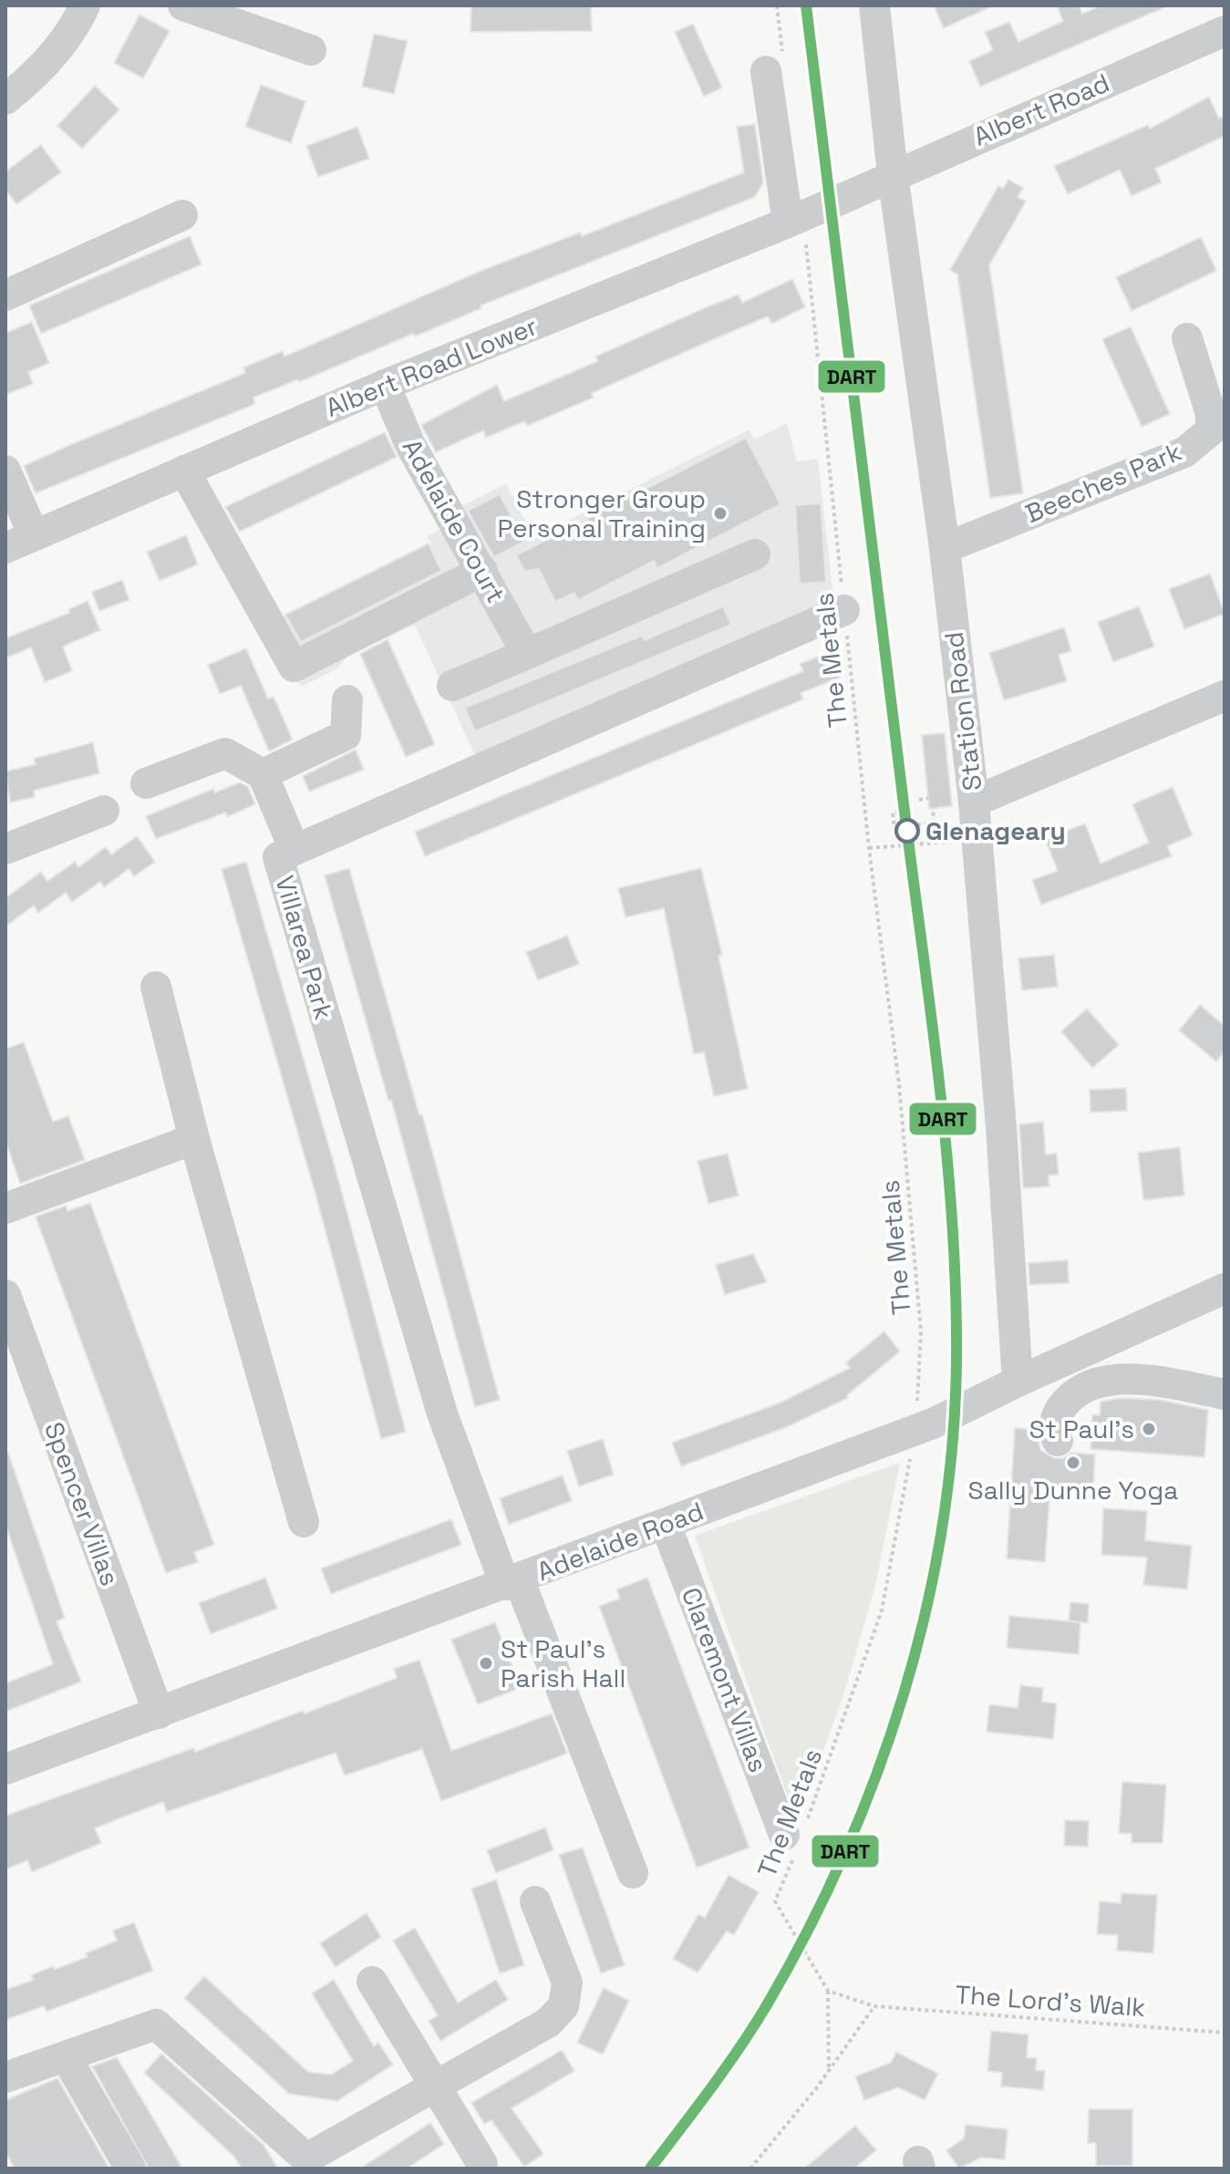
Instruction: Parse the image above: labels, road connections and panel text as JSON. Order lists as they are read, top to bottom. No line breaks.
{"streets":{"street":["Albert Road","Albert Road Lower","Beeches Park","Adelaide Court","Station Road","Villarea Park","Spencer Villas","Adelaide Road","Claremont Villas"],"path":["The Metals","The Lord's Walk"]},"crossings":[["Albert Road","Albert Road Lower"],["Albert Road","Station Road"],["Albert Road Lower","Adelaide Court"],["Albert Road Lower","The Metals"],["Beeches Park","Station Road"],["The Metals","Villarea Park"],["The Metals","Adelaide Road"],["The Metals","Claremont Villas"],["Station Road","Adelaide Road"],["Villarea Park","Adelaide Road"],["Spencer Villas","Adelaide Road"],["Adelaide Road","Claremont Villas"]],"places":["Stronger Group Personal Training","Glenageary","St Paul's","Sally Dunne Yoga","St Paul's Parish Hall"],"lines":["transit line DART"]}
